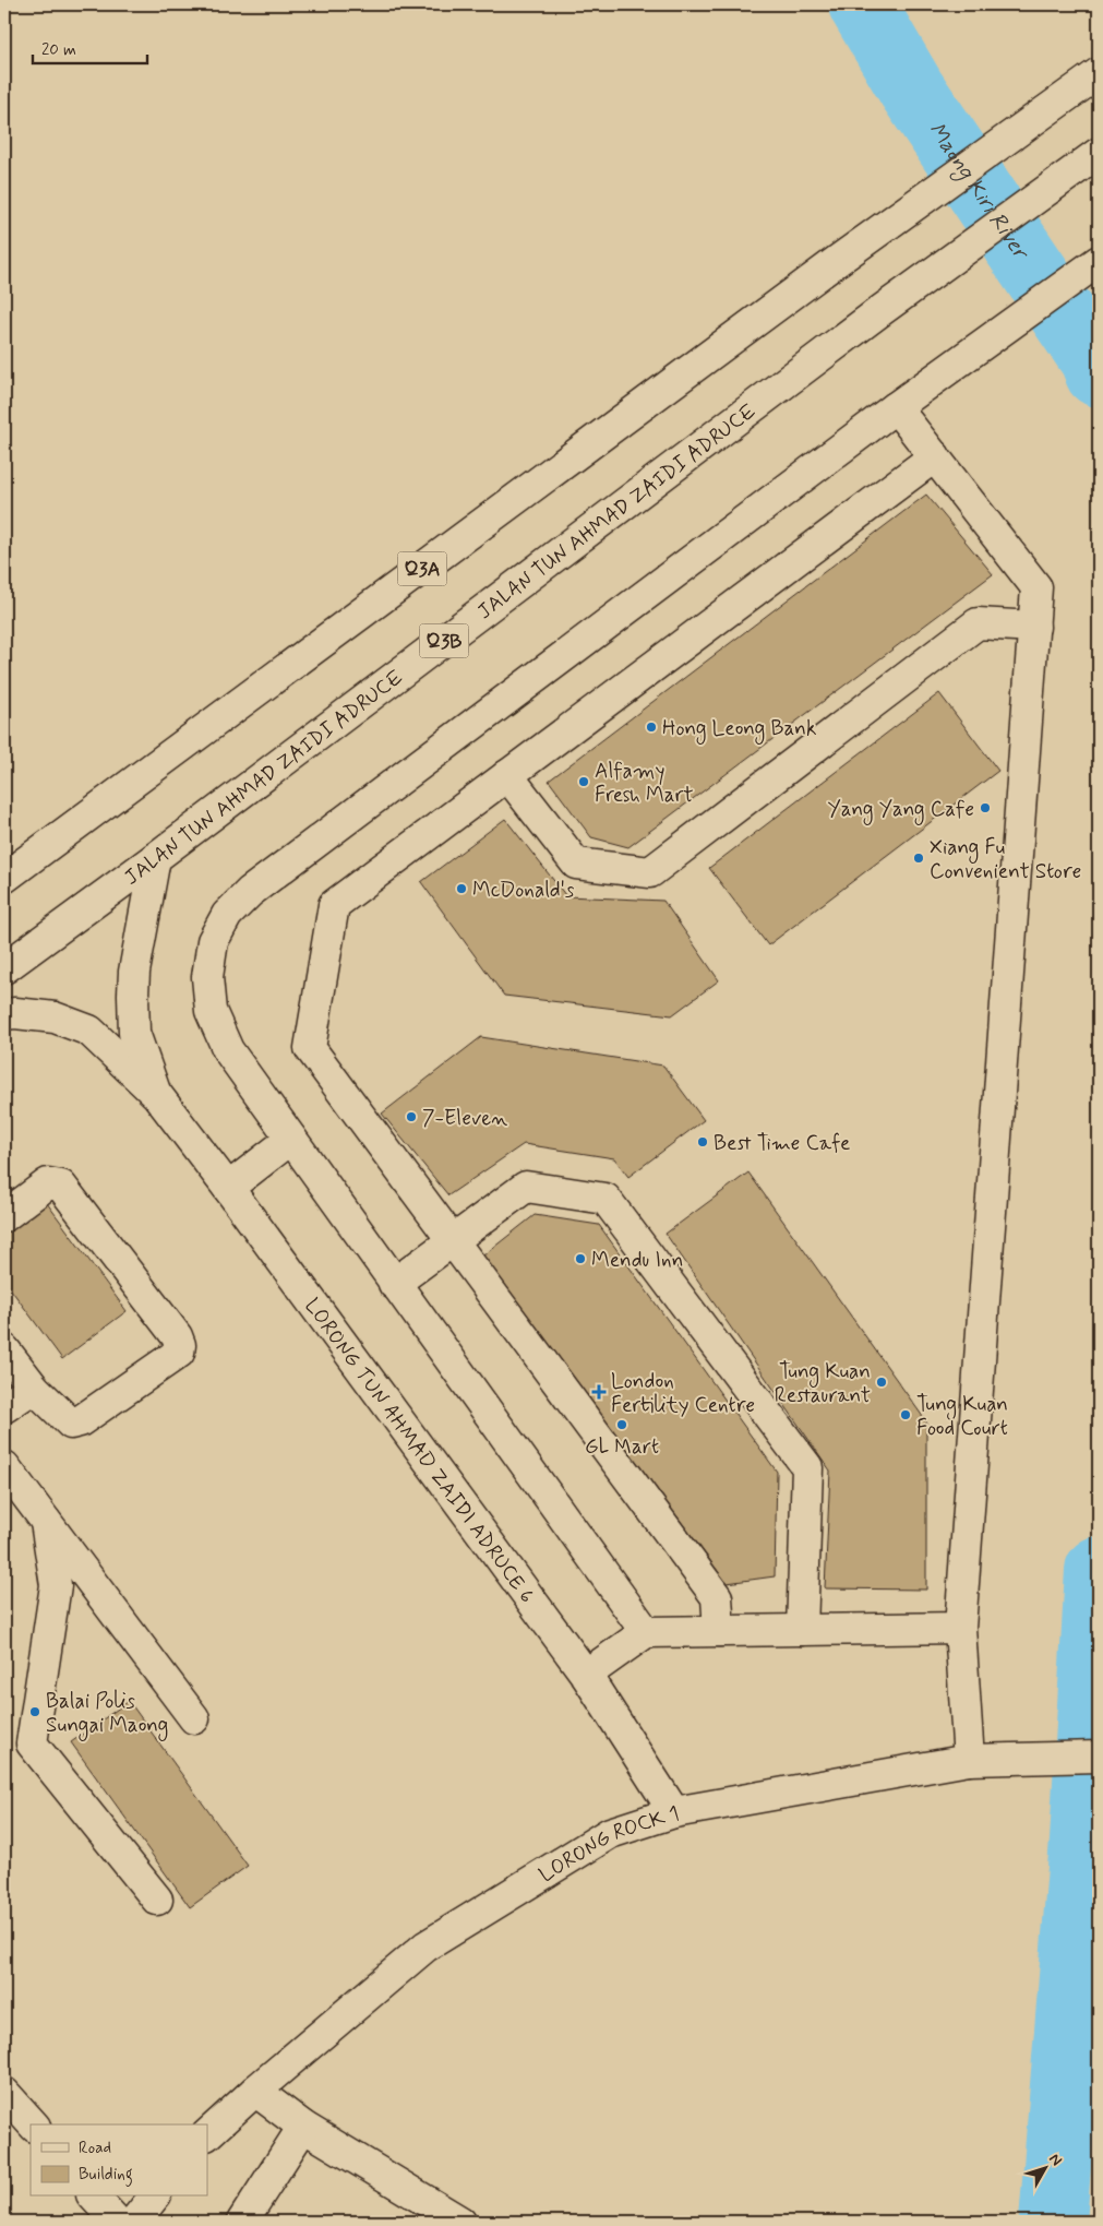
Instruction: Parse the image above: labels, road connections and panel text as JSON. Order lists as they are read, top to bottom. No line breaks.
{"streets":{"main road":["JALAN TUN AHMAD ZAIDI ADRUCE","Q3A","Q3B","LORONG TUN AHMAD ZAIDI ADRUCE 6","LORONG ROCK 1"]},"crossings":[["JALAN TUN AHMAD ZAIDI ADRUCE","LORONG TUN AHMAD ZAIDI ADRUCE 6"],["LORONG TUN AHMAD ZAIDI ADRUCE 6","LORONG ROCK 1"]],"water":["Maong Kiri River"],"places":{"other":["Hong Leong Bank","Alfamy Fresh Mart","Yang Yang Cafe","Xiang Fu Convenient Store","McDonald's","7-Eleven","Best Time Cafe","Mendu Inn","Tung Kuan Restaurant","Tung Kuan Food Court","GL Mart","Balai Polis Sungai Maong"],"health":["London Fertility Centre"]},"legend":["Road","Building"],"scale_bar":"20 m","north":"top right"}
